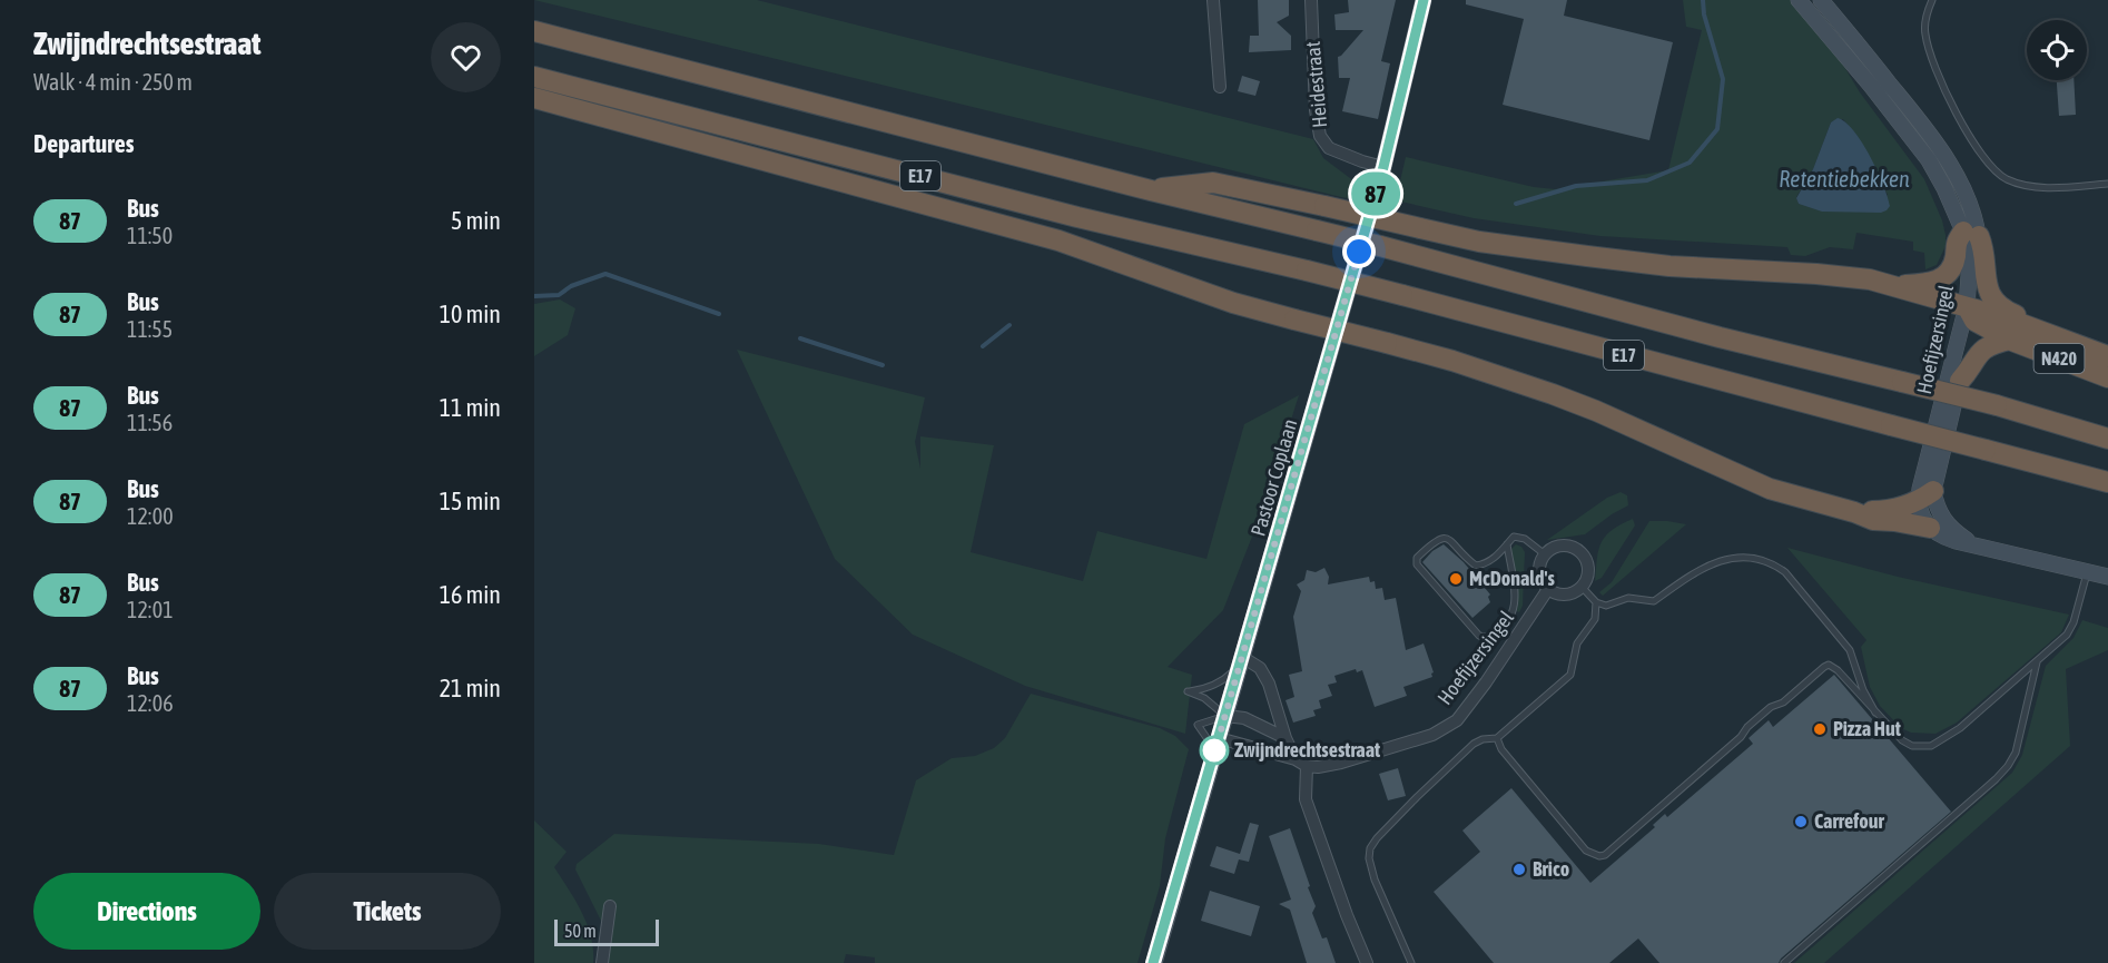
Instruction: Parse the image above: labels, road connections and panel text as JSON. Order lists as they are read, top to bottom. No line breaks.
{"streets":{"highway":["E17","N420"],"street":["Heidestraat","Hoefijzersingel","Pastoor Coplaan"]},"crossings":[["Heidestraat","Pastoor Coplaan"],["Hoefijzersingel","N420"]],"water":["Retentiebekken"],"places":["McDonald's","Pizza Hut","Zwijndrechtsestraat","Carrefour","Brico"],"lines":["bus line 87"],"scale_bar":"50 m","page":{"heading":[["Zwijndrechtsestraat","Walk · 4 min · 250 m"],"Departures"],"on_map":"87","list":[{"mark":"87","name":"Bus","note":"11:50","value":"5 min"},{"mark":"87","name":"Bus","note":"11:55","value":"10 min"},{"mark":"87","name":"Bus","note":"11:56","value":"11 min"},{"mark":"87","name":"Bus","note":"12:00","value":"15 min"},{"mark":"87","name":"Bus","note":"12:01","value":"16 min"},{"mark":"87","name":"Bus","note":"12:06","value":"21 min"}],"buttons":["Directions","Tickets"],"scale":"50 m"}}
